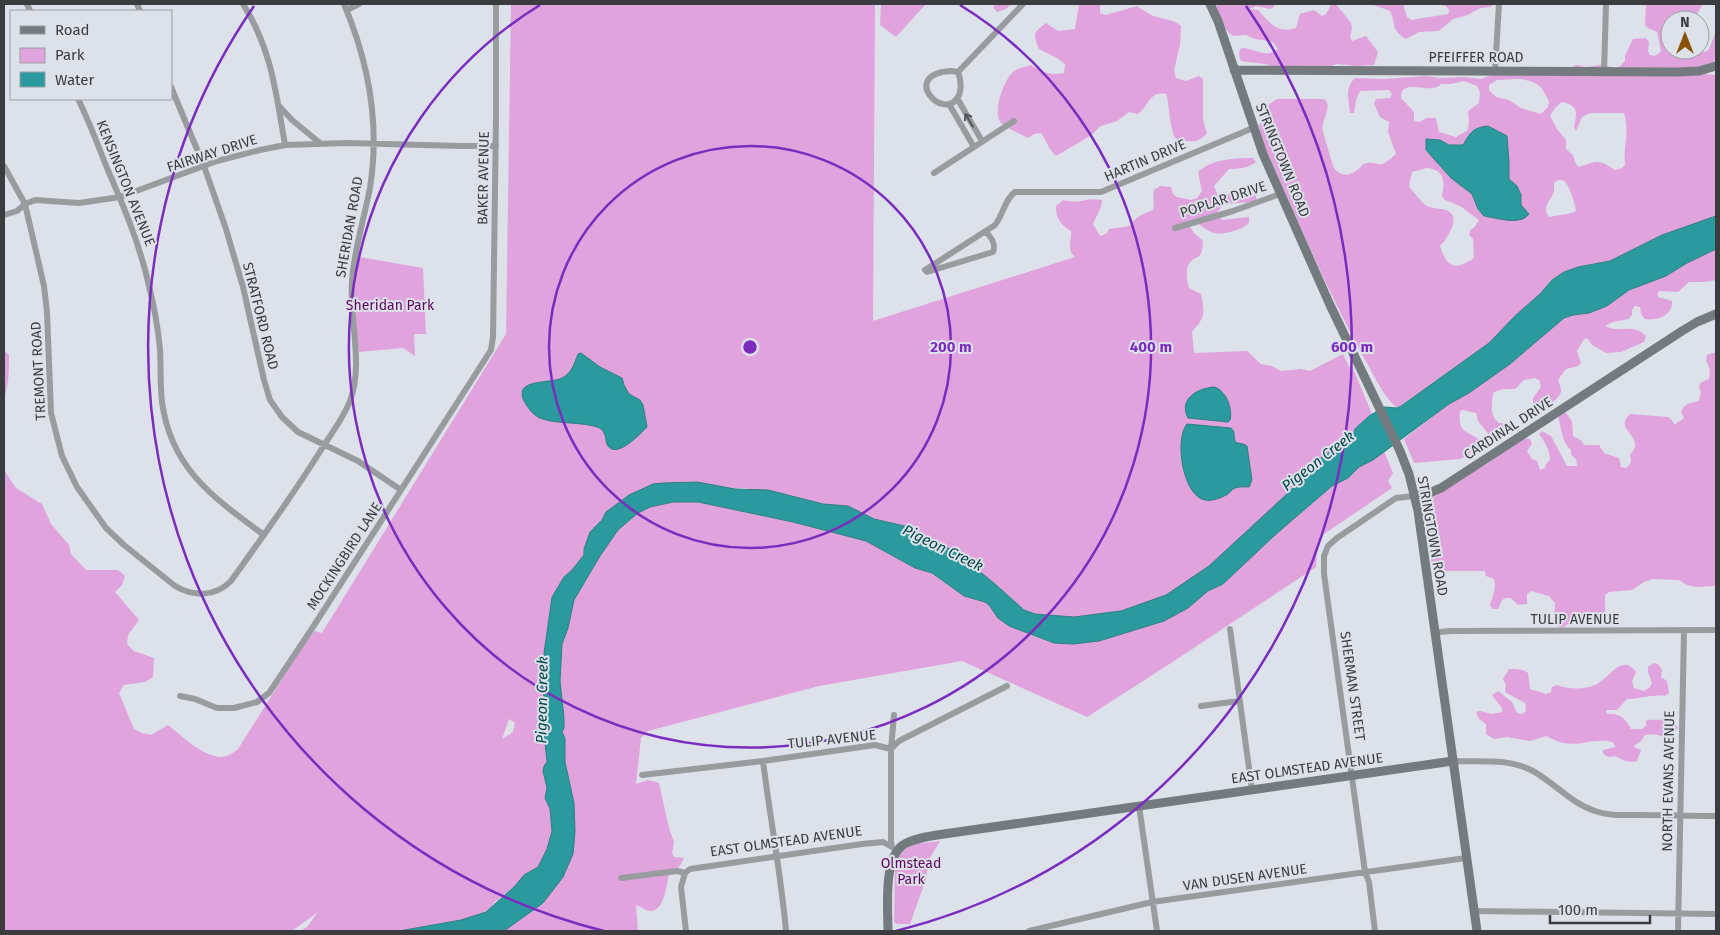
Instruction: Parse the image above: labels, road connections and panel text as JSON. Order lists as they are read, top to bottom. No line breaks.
{"streets":{"street":["PFEIFFER ROAD","FAIRWAY DRIVE","HARTIN DRIVE","STRINGTOWN ROAD","BAKER AVENUE","KENSINGTON AVENUE","POPLAR DRIVE","SHERIDAN ROAD","STRATFORD ROAD","TREMONT ROAD","CARDINAL DRIVE","MOCKINGBIRD LANE","TULIP AVENUE","SHERMAN STREET","EAST OLMSTEAD AVENUE","NORTH EVANS AVENUE","VAN DUSEN AVENUE"]},"crossings":[["PFEIFFER ROAD","STRINGTOWN ROAD"],["FAIRWAY DRIVE","BAKER AVENUE"],["FAIRWAY DRIVE","KENSINGTON AVENUE"],["FAIRWAY DRIVE","SHERIDAN ROAD"],["FAIRWAY DRIVE","STRATFORD ROAD"],["FAIRWAY DRIVE","TREMONT ROAD"],["HARTIN DRIVE","STRINGTOWN ROAD"],["STRINGTOWN ROAD","POPLAR DRIVE"],["STRINGTOWN ROAD","CARDINAL DRIVE"],["STRINGTOWN ROAD","TULIP AVENUE"],["STRINGTOWN ROAD","EAST OLMSTEAD AVENUE"],["STRINGTOWN ROAD","VAN DUSEN AVENUE"],["BAKER AVENUE","MOCKINGBIRD LANE"],["KENSINGTON AVENUE","SHERIDAN ROAD"],["SHERIDAN ROAD","STRATFORD ROAD"],["SHERIDAN ROAD","TREMONT ROAD"],["STRATFORD ROAD","MOCKINGBIRD LANE"],["CARDINAL DRIVE","SHERMAN STREET"],["TULIP AVENUE","NORTH EVANS AVENUE"],["SHERMAN STREET","EAST OLMSTEAD AVENUE"],["SHERMAN STREET","VAN DUSEN AVENUE"],["EAST OLMSTEAD AVENUE","NORTH EVANS AVENUE"]],"water":["Pigeon Creek"],"parks":["Sheridan Park","Olmstead Park"],"legend":["Road","Park","Water"],"scale_bar":"100 m","north":"top","rings":["200 m","400 m","600 m"]}
